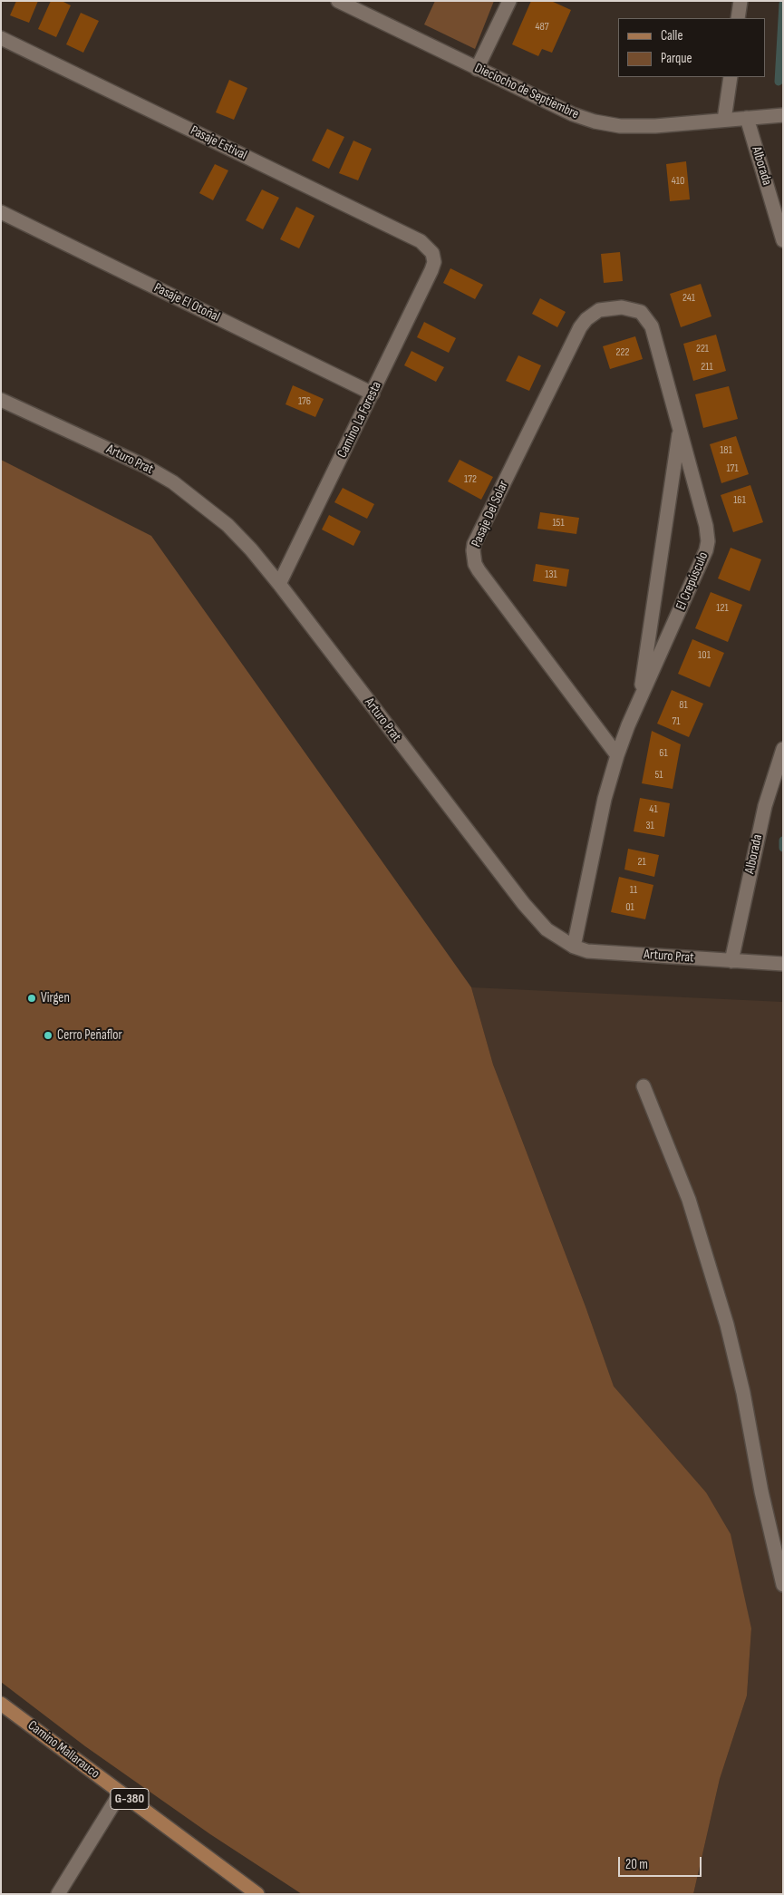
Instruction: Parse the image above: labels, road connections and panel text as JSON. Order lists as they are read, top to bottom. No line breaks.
{"streets":{"main road":["Camino Mallarauco","G-380"],"street":["Dieciocho de Septiembre","Pasaje Estival","Alborada","Pasaje El Otoñal","Camino La Foresta","Arturo Prat","Pasaje Del Solar","El Crepúsculo"]},"crossings":[["Dieciocho de Septiembre","Alborada"],["Pasaje Estival","Camino La Foresta"],["Alborada","Arturo Prat"],["Pasaje El Otoñal","Camino La Foresta"],["Camino La Foresta","Arturo Prat"],["Arturo Prat","El Crepúsculo"],["Pasaje Del Solar","El Crepúsculo"]],"places":["Virgen","Cerro Peñaflor"],"house_numbers":["487","410","241","221","222","211","176","181","171","172","161","151","131","121","101","81","71","61","51","41","31","21","11","01"],"legend":["Calle","Parque"],"scale_bar":"20 m"}
